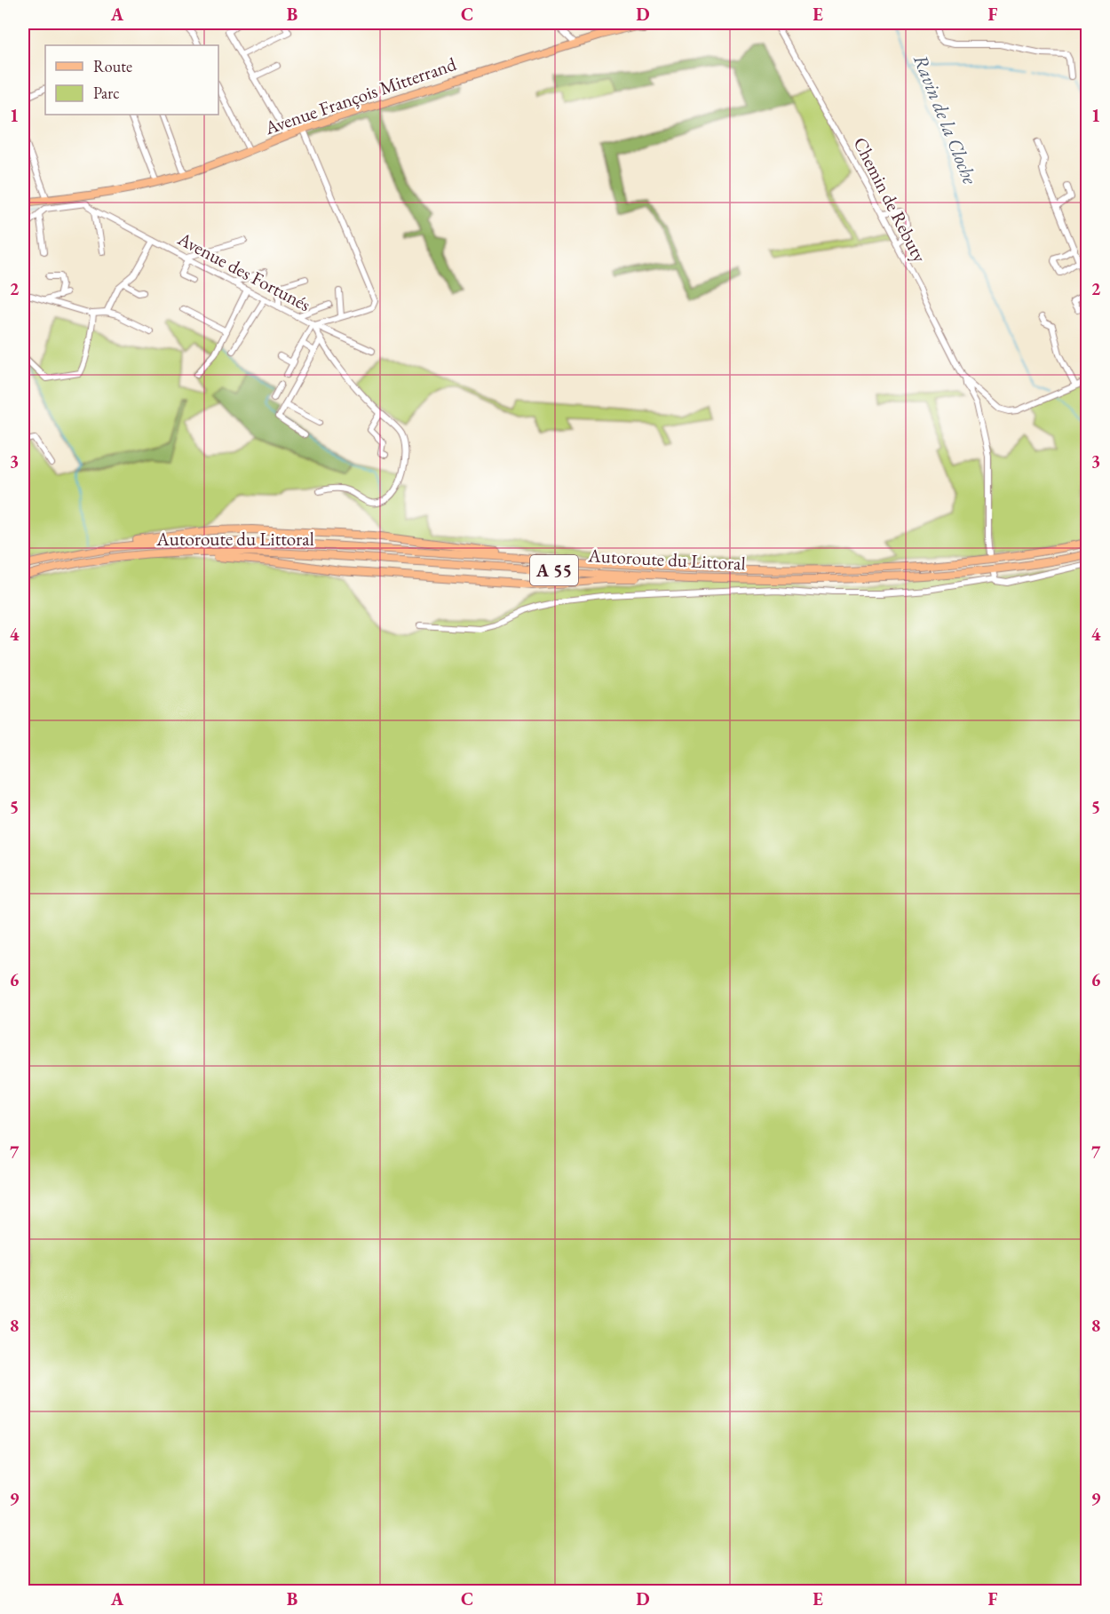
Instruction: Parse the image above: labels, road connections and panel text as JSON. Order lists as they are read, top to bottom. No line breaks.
{"streets":{"highway":["Autoroute du Littoral","A 55"],"main road":["Avenue François Mitterrand"],"street":["Chemin de Rebuty","Avenue des Fortunés"]},"crossings":[["Avenue François Mitterrand","Avenue des Fortunés"]],"water":["Ravin de la Cloche"],"legend":["Route","Parc"],"grid":{"columns":["A","B","C","D","E","F"],"rows":["1","2","3","4","5","6","7","8","9"]}}
